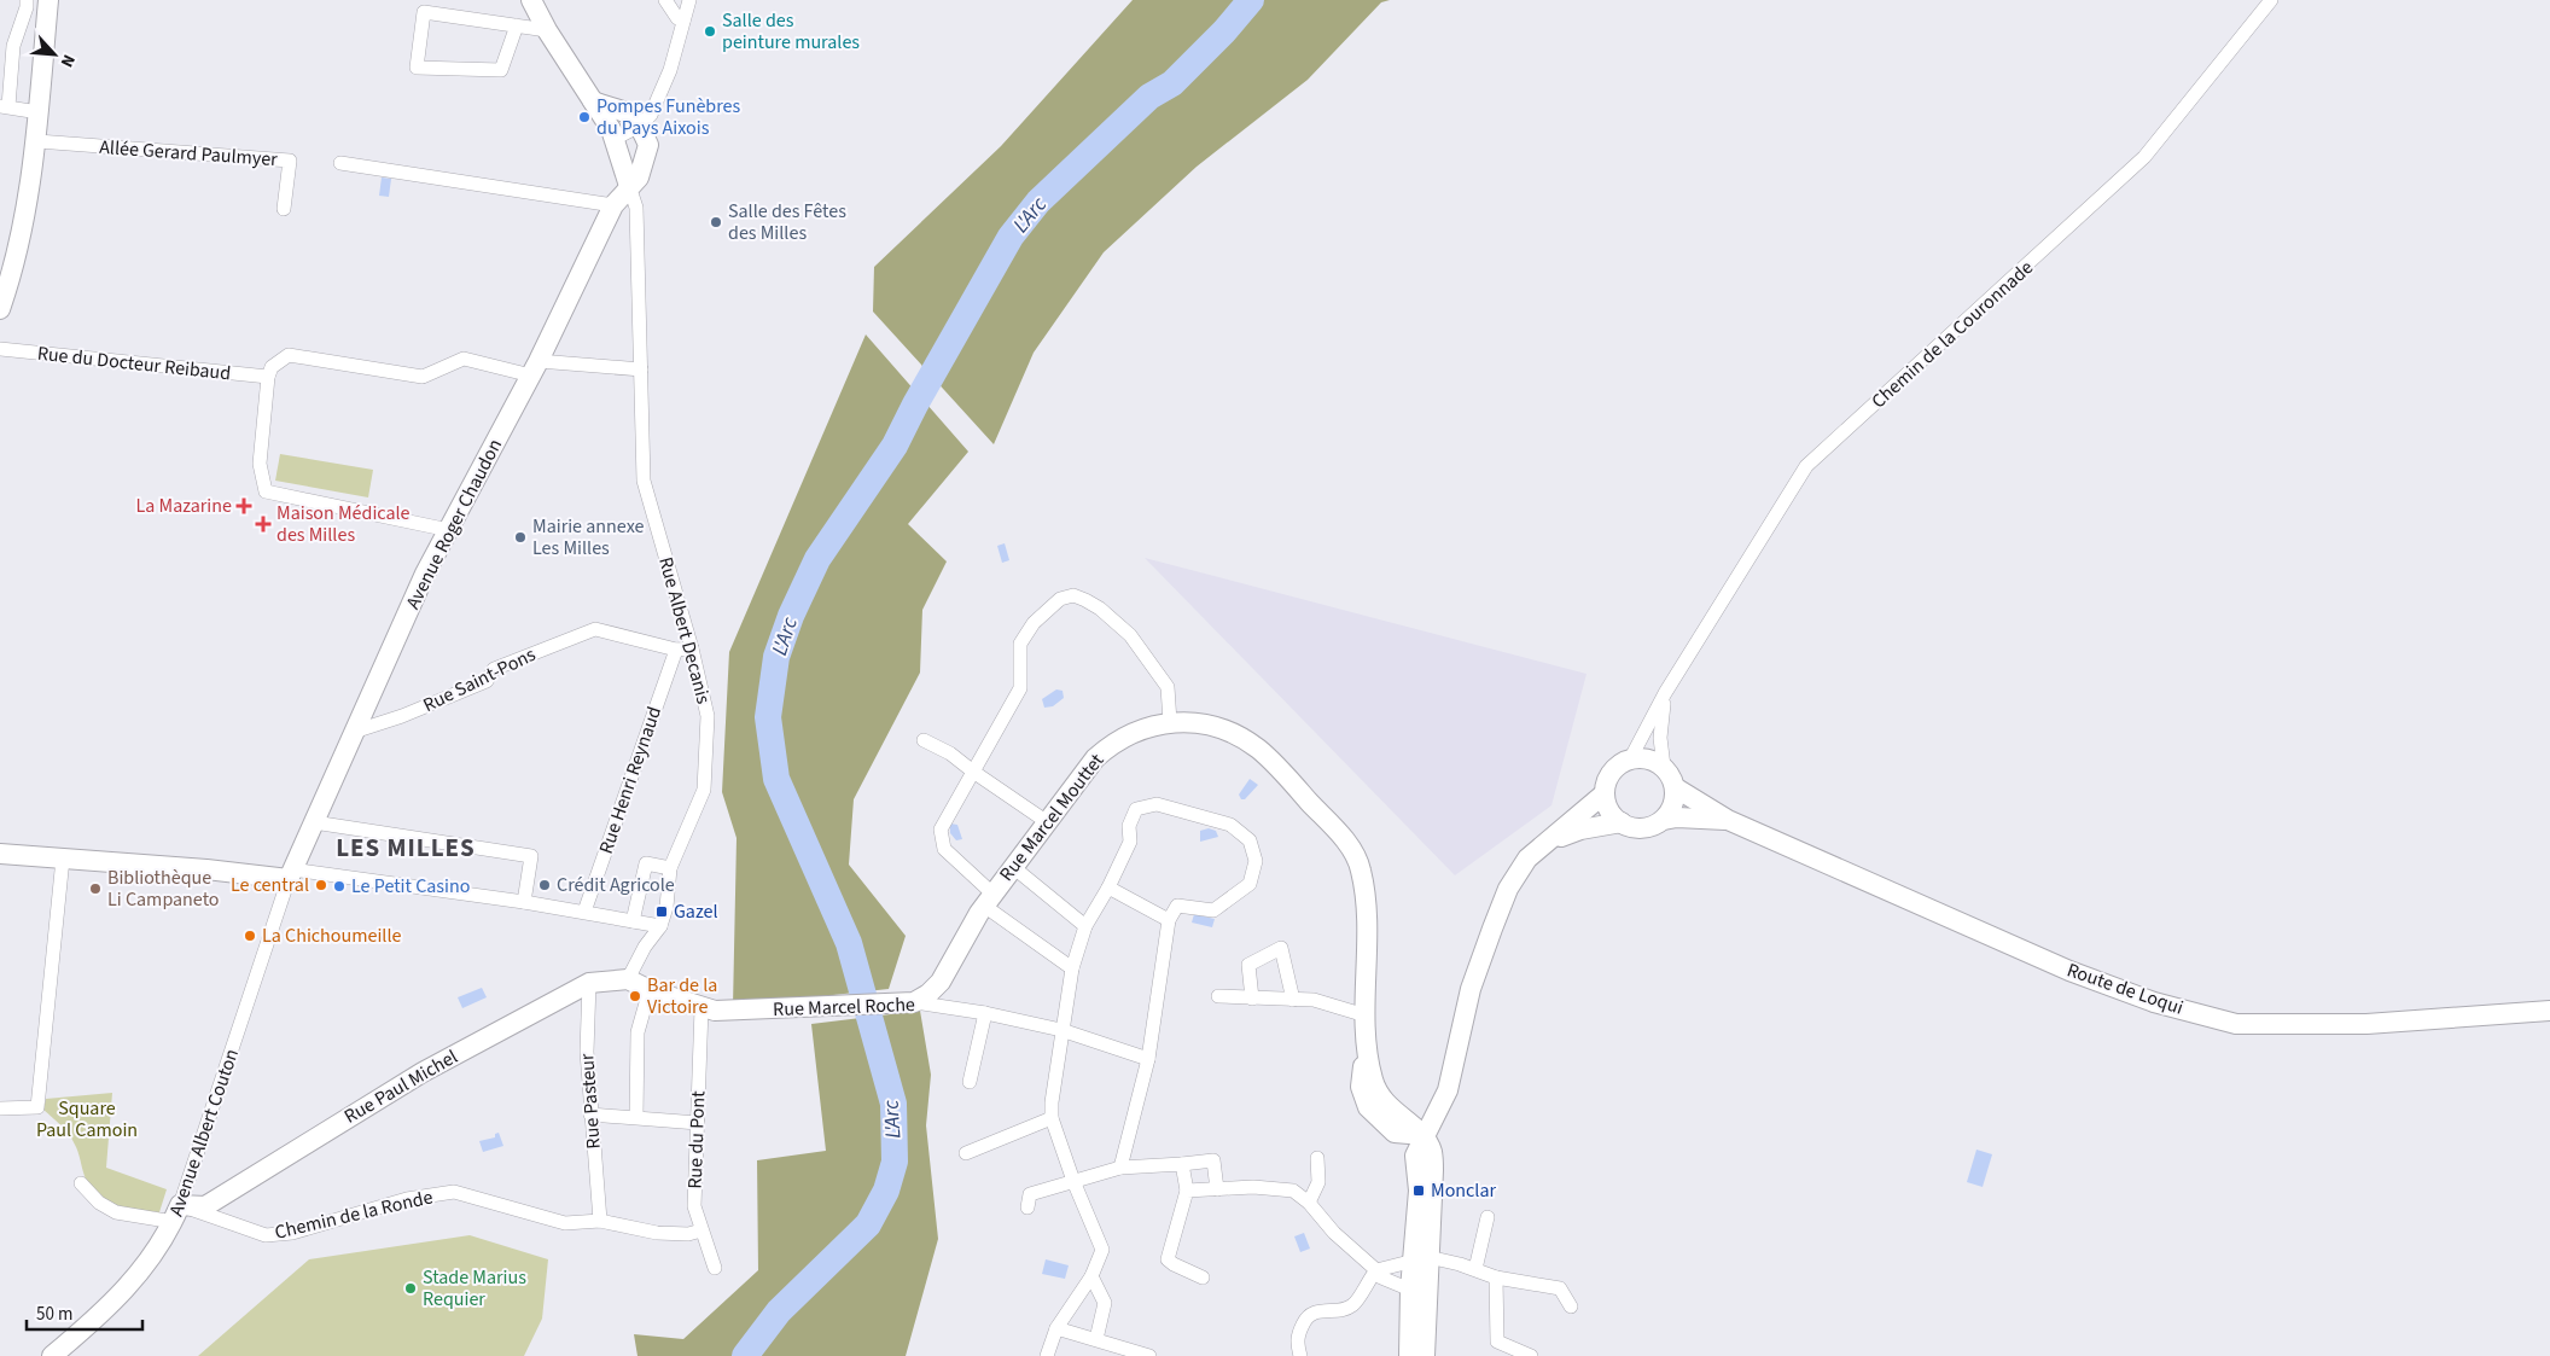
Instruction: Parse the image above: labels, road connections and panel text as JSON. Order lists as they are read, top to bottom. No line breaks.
{"streets":{"street":["Allée Gerard Paulmyer","Chemin de la Couronnade","Rue du Docteur Reibaud","Avenue Roger Chaudon","Rue Albert Decanis","Rue Saint-Pons","Rue Henri Reynaud","Rue Marcel Mouttet","Route de Loqui","Rue Marcel Roche","Rue Paul Michel","Rue Pasteur","Avenue Albert Couton","Rue du Pont","Chemin de la Ronde"]},"crossings":[["Chemin de la Couronnade","Route de Loqui"],["Avenue Roger Chaudon","Rue Albert Decanis"],["Avenue Roger Chaudon","Rue Saint-Pons"],["Avenue Roger Chaudon","Avenue Albert Couton"],["Rue Albert Decanis","Rue Saint-Pons"],["Rue Saint-Pons","Rue Henri Reynaud"],["Rue Marcel Mouttet","Rue Marcel Roche"],["Rue Marcel Roche","Rue Paul Michel"],["Rue Marcel Roche","Rue du Pont"],["Rue Paul Michel","Rue Pasteur"],["Rue Paul Michel","Avenue Albert Couton"],["Rue Paul Michel","Chemin de la Ronde"],["Rue Pasteur","Chemin de la Ronde"],["Avenue Albert Couton","Chemin de la Ronde"],["Rue du Pont","Chemin de la Ronde"]],"districts":["LES MILLES"],"water":["L'Arc"],"parks":["Square Paul Camoin"],"places":{"other":["Salle des peinture murales","Pompes Funèbres du Pays Aixois","Salle des Fêtes des Milles","Mairie annexe Les Milles","Le central","Crédit Agricole","Le Petit Casino","Bibliothèque Li Campaneto","La Chichoumeille","Bar de la Victoire","Stade Marius Requier"],"health":["La Mazarine","Maison Médicale des Milles"],"transit":["Gazel","Monclar"]},"scale_bar":"50 m","north":"bottom right"}
